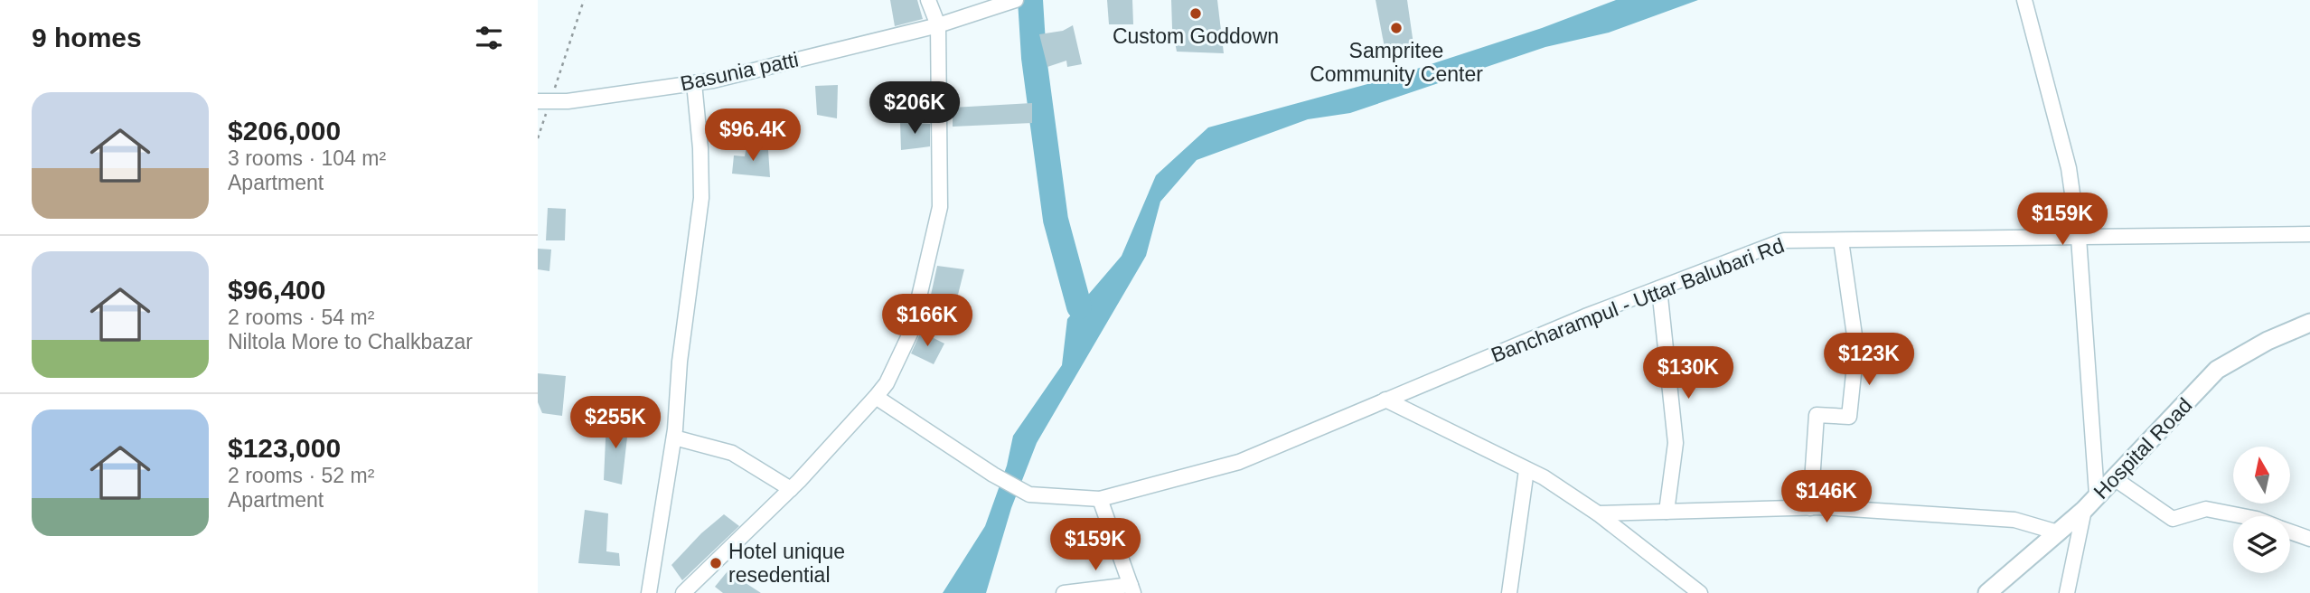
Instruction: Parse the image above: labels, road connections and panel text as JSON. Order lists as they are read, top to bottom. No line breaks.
{"streets":{"main road":["Hospital Road"],"street":["Basunia patti","Bancharampul - Uttar Balubari Rd"]},"places":["Custom Goddown","Sampritee Community Center","Hotel unique resedential"],"north":"top","page":{"heading":"9 homes","list":[{"name":"$206,000","note":"3 rooms · 104 m² · Apartment"},{"name":"$96,400","note":"2 rooms · 54 m² · Niltola More to Chalkbazar"},{"name":"$123,000","note":"2 rooms · 52 m² · Apartment"}],"price":["$206K","$96.4K","$159K","$166K","$123K","$130K","$255K","$146K","$159K"]}}
